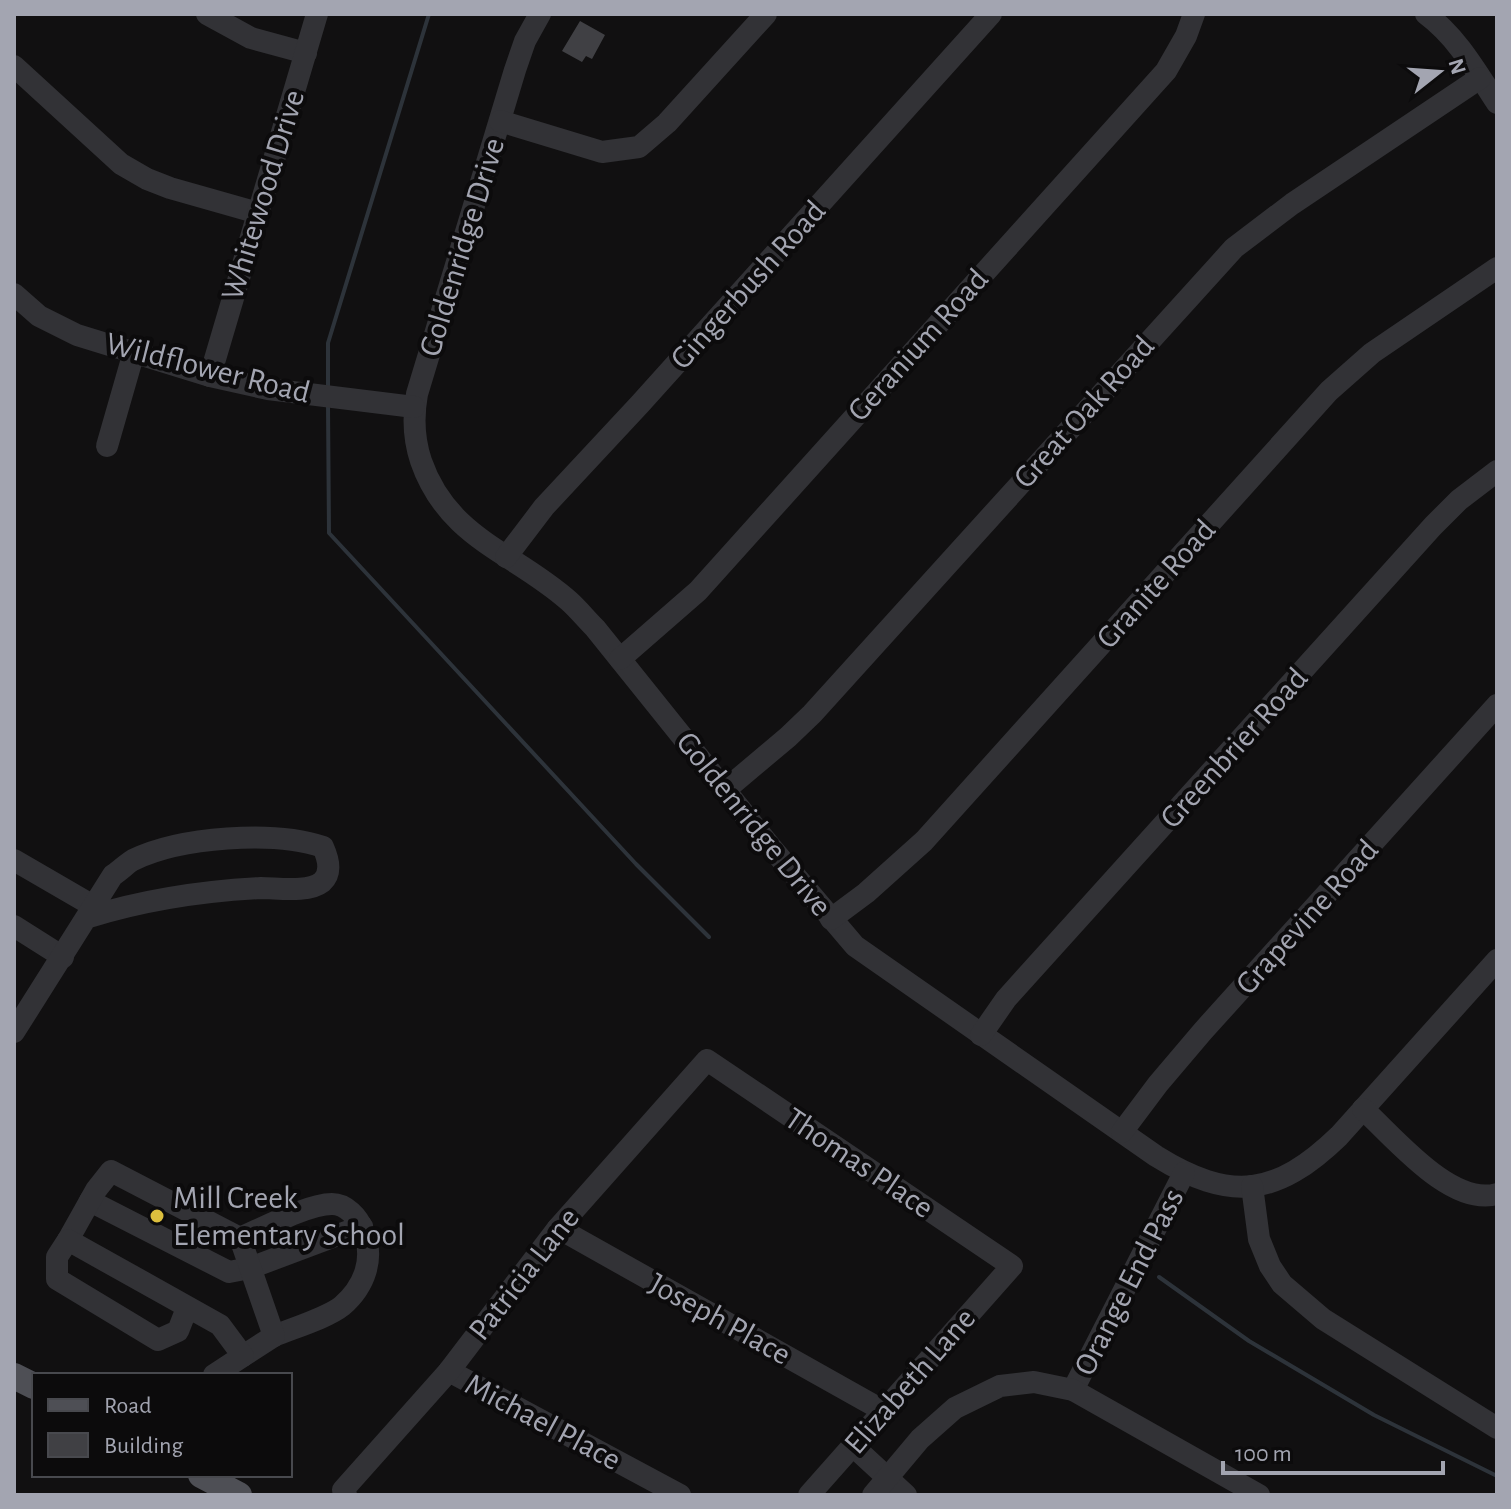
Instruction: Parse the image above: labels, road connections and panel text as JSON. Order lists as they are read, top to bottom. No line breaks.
{"streets":{"street":["Whitewood Drive","Goldenridge Drive","Gingerbush Road","Geranium Road","Wildflower Road","Great Oak Road","Granite Road","Greenbrier Road","Grapevine Road","Thomas Place","Patricia Lane","Orange End Pass","Joseph Place","Elizabeth Lane","Michael Place"]},"crossings":[["Whitewood Drive","Wildflower Road"],["Goldenridge Drive","Gingerbush Road"],["Goldenridge Drive","Geranium Road"],["Goldenridge Drive","Wildflower Road"],["Goldenridge Drive","Great Oak Road"],["Goldenridge Drive","Granite Road"],["Goldenridge Drive","Greenbrier Road"],["Goldenridge Drive","Grapevine Road"],["Goldenridge Drive","Orange End Pass"],["Thomas Place","Patricia Lane"],["Thomas Place","Elizabeth Lane"],["Patricia Lane","Joseph Place"],["Patricia Lane","Michael Place"],["Joseph Place","Elizabeth Lane"]],"places":["Mill Creek Elementary School"],"legend":["Road","Building"],"scale_bar":"100 m","north":"right"}
